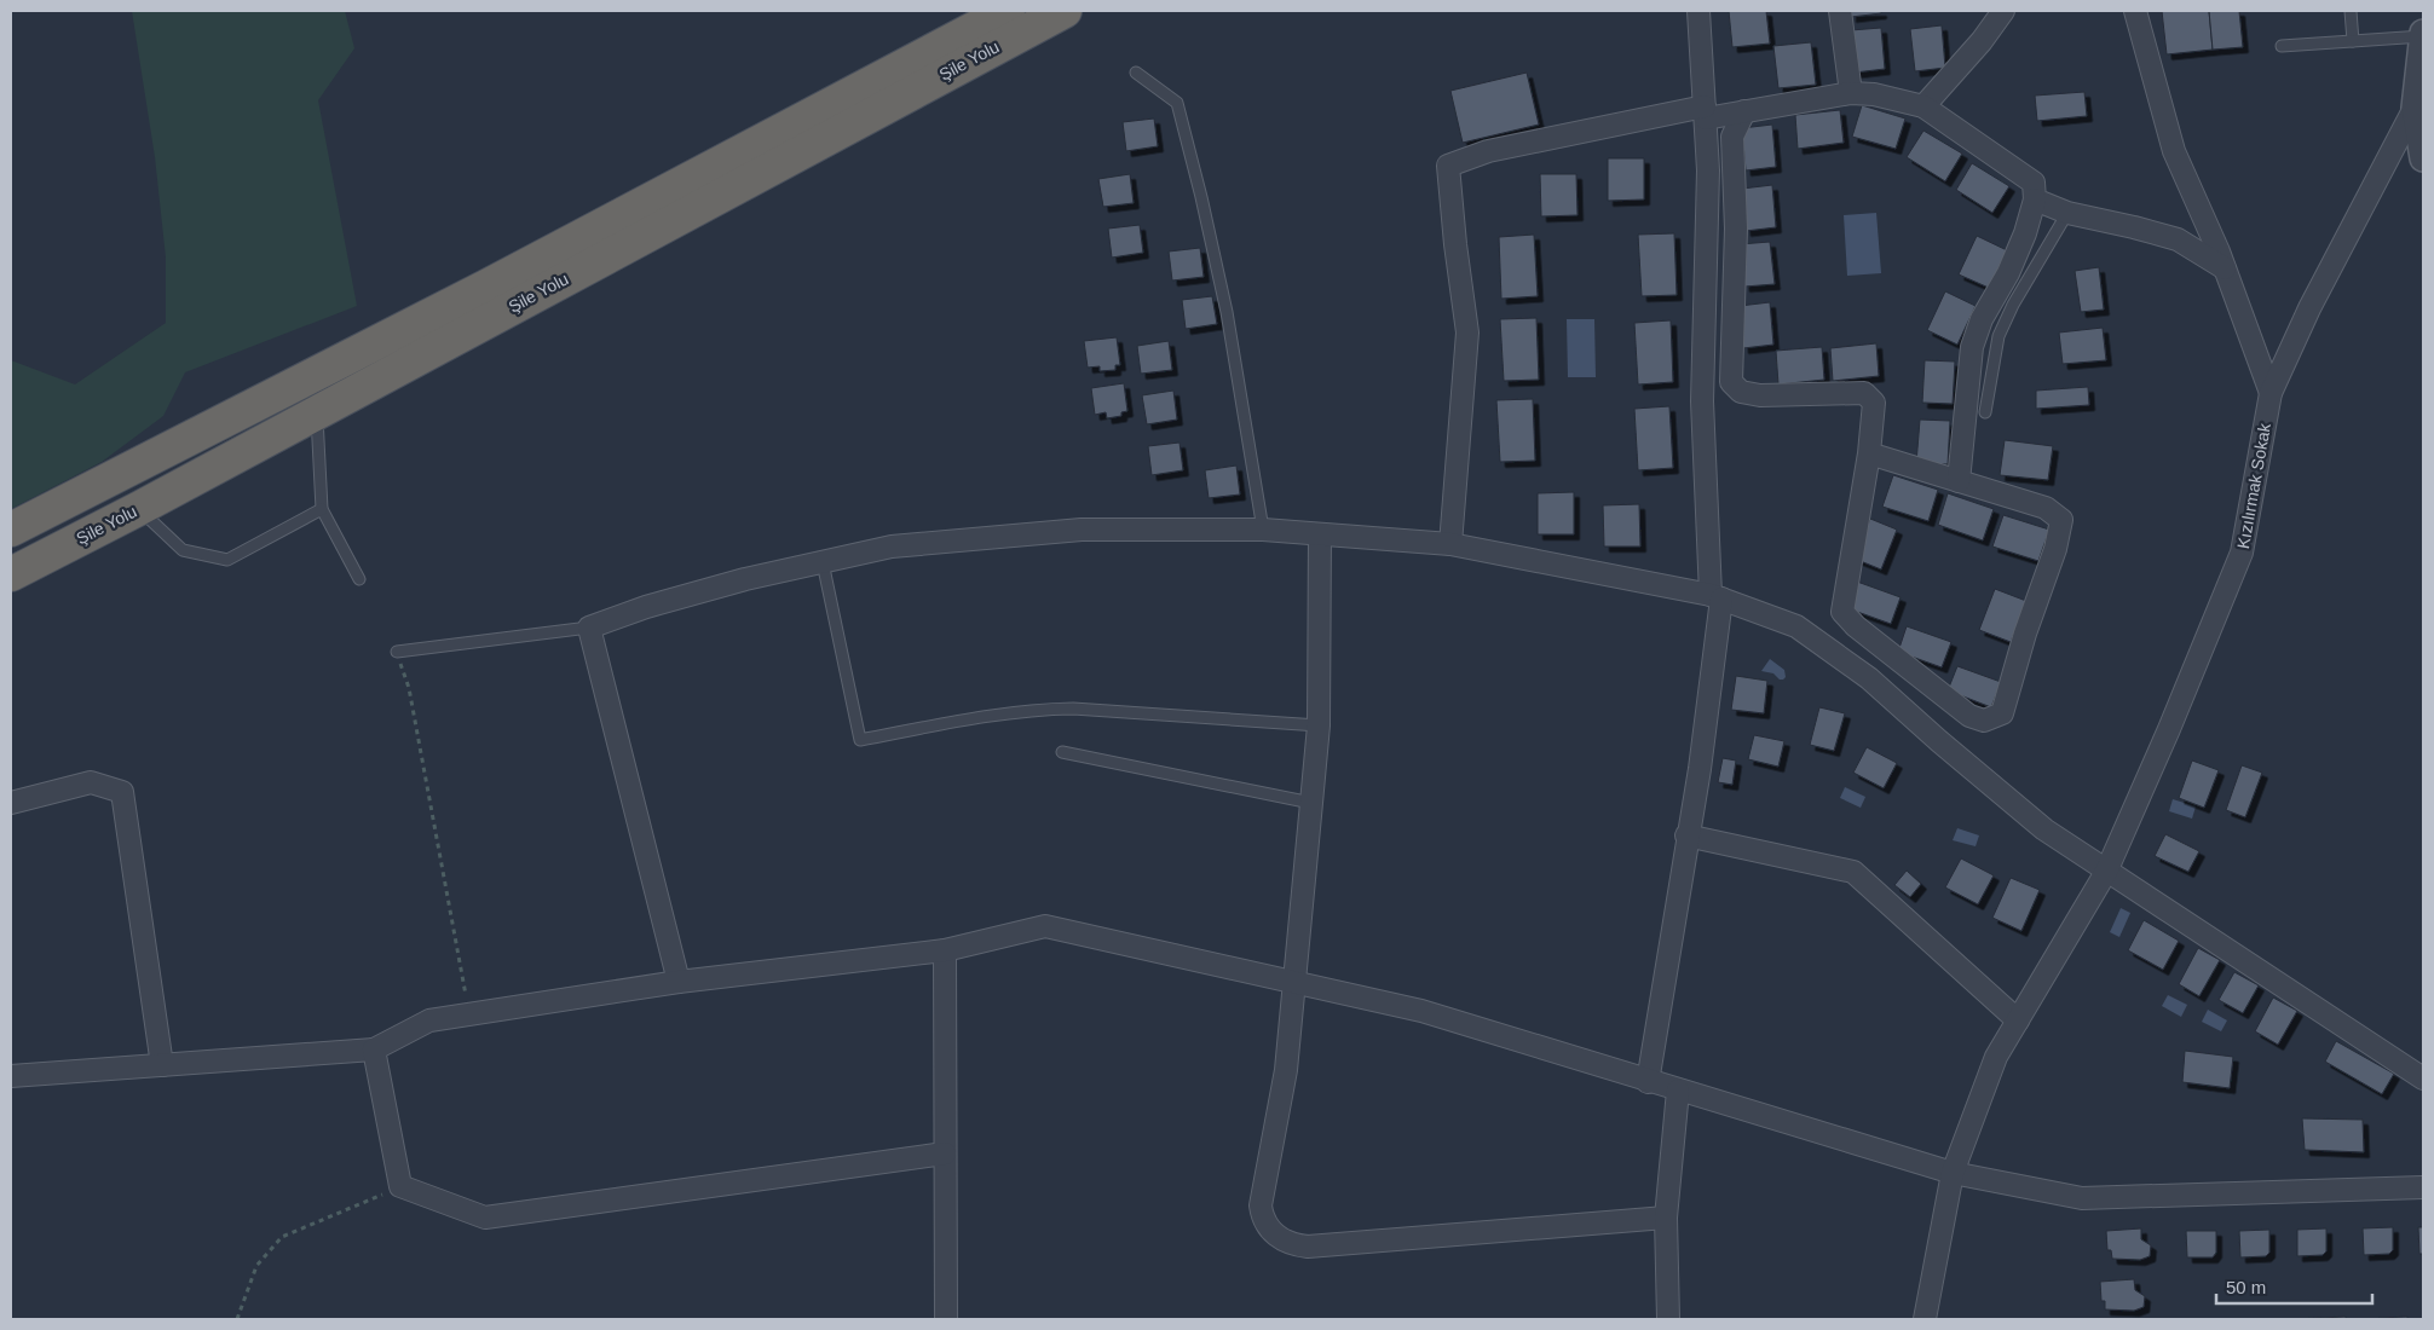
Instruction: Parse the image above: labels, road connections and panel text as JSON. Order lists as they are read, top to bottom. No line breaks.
{"streets":{"highway":["Şile Yolu"],"street":["Kızılırmak Sokak"]},"scale_bar":"50 m"}
